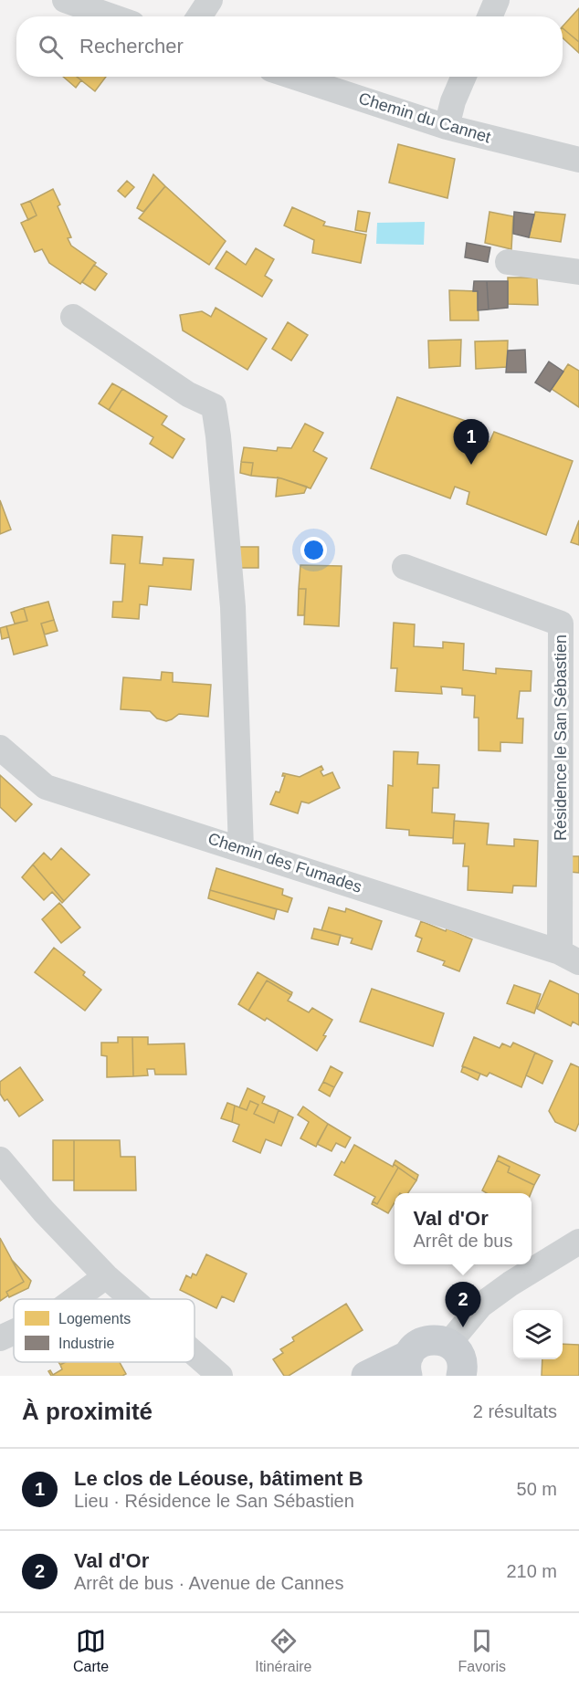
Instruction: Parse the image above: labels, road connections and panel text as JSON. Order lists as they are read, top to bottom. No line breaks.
{"streets":{"street":["Chemin du Cannet","Résidence le San Sébastien","Chemin des Fumades"]},"crossings":[["Résidence le San Sébastien","Chemin des Fumades"]],"legend":["Logements","Industrie"],"page":{"search":"Rechercher","pins":["1","2"],"popup":["Val d'Or","Arrêt de bus"],"heading":["À proximité","2 résultats"],"list":[{"mark":"1","name":"Le clos de Léouse, bâtiment B","note":"Lieu · Résidence le San Sébastien","value":"50 m"},{"mark":"2","name":"Val d'Or","note":"Arrêt de bus · Avenue de Cannes","value":"210 m"}],"nav":["Carte","Itinéraire","Favoris"]}}
